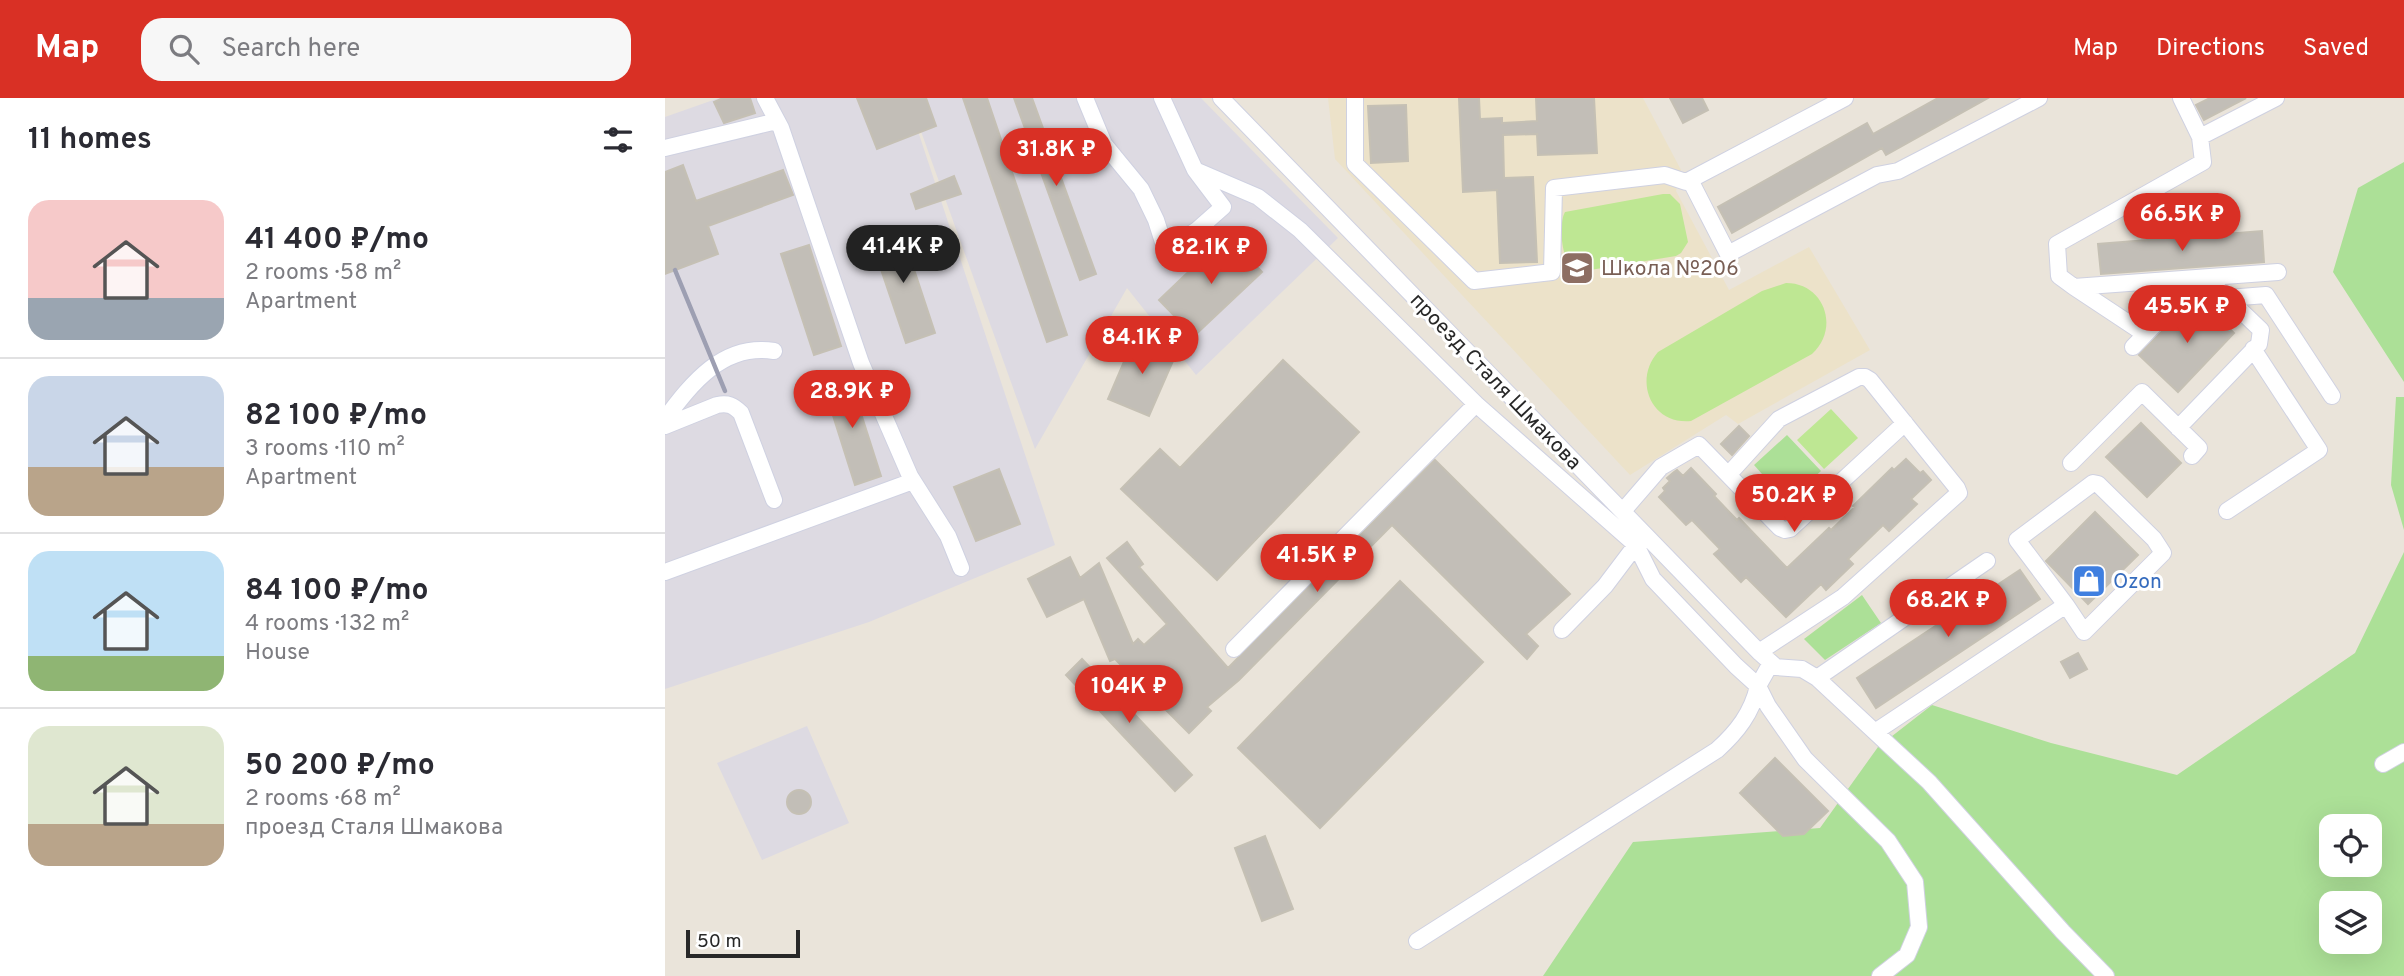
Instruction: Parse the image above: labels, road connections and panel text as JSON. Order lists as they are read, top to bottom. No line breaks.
{"streets":{"street":["проезд Сталя Шмакова"]},"places":{"school or university":["Школа №206"],"shop":["Ozon"]},"scale_bar":"50 m","page":{"header":"Map","search":"Search here","nav":["Map","Directions","Saved"],"heading":"11 homes","price":["31.8K ₽","66.5K ₽","41.4K ₽","82.1K ₽","45.5K ₽","84.1K ₽","28.9K ₽","50.2K ₽","41.5K ₽","68.2K ₽","104K ₽"],"list":[{"name":"41 400 ₽/mo","note":"2 rooms · 58 m² · Apartment"},{"name":"82 100 ₽/mo","note":"3 rooms · 110 m² · Apartment"},{"name":"84 100 ₽/mo","note":"4 rooms · 132 m² · House"},{"name":"50 200 ₽/mo","note":"2 rooms · 68 m² · проезд Сталя Шмакова"}],"scale":"50 m"}}
